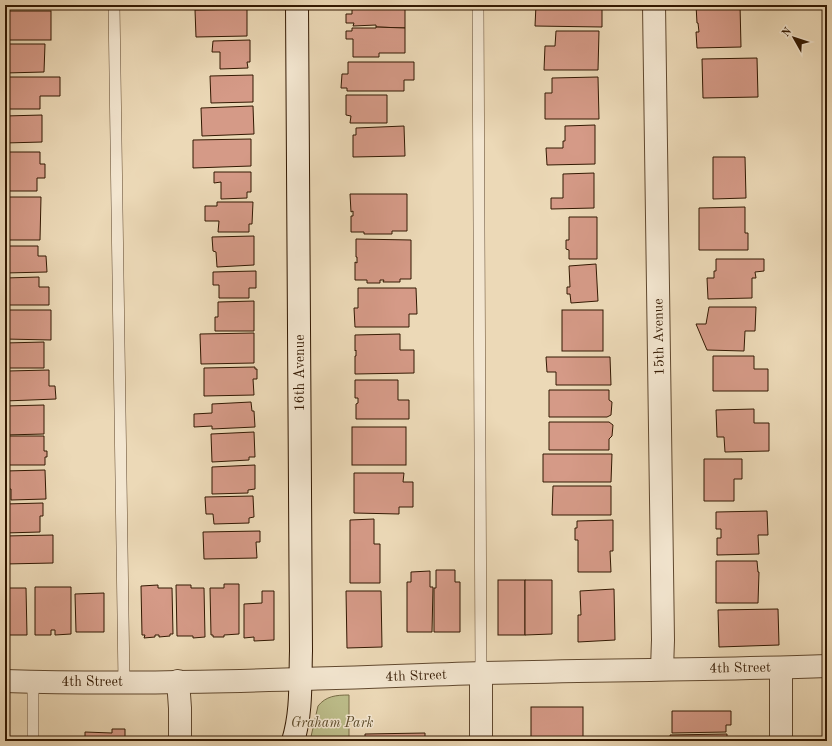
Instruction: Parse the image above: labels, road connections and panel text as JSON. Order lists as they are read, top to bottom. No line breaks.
{"streets":{"street":["15th Avenue","16th Avenue","4th Street"]},"crossings":[["15th Avenue","4th Street"],["16th Avenue","4th Street"]],"parks":["Graham Park"],"north":"top left"}
